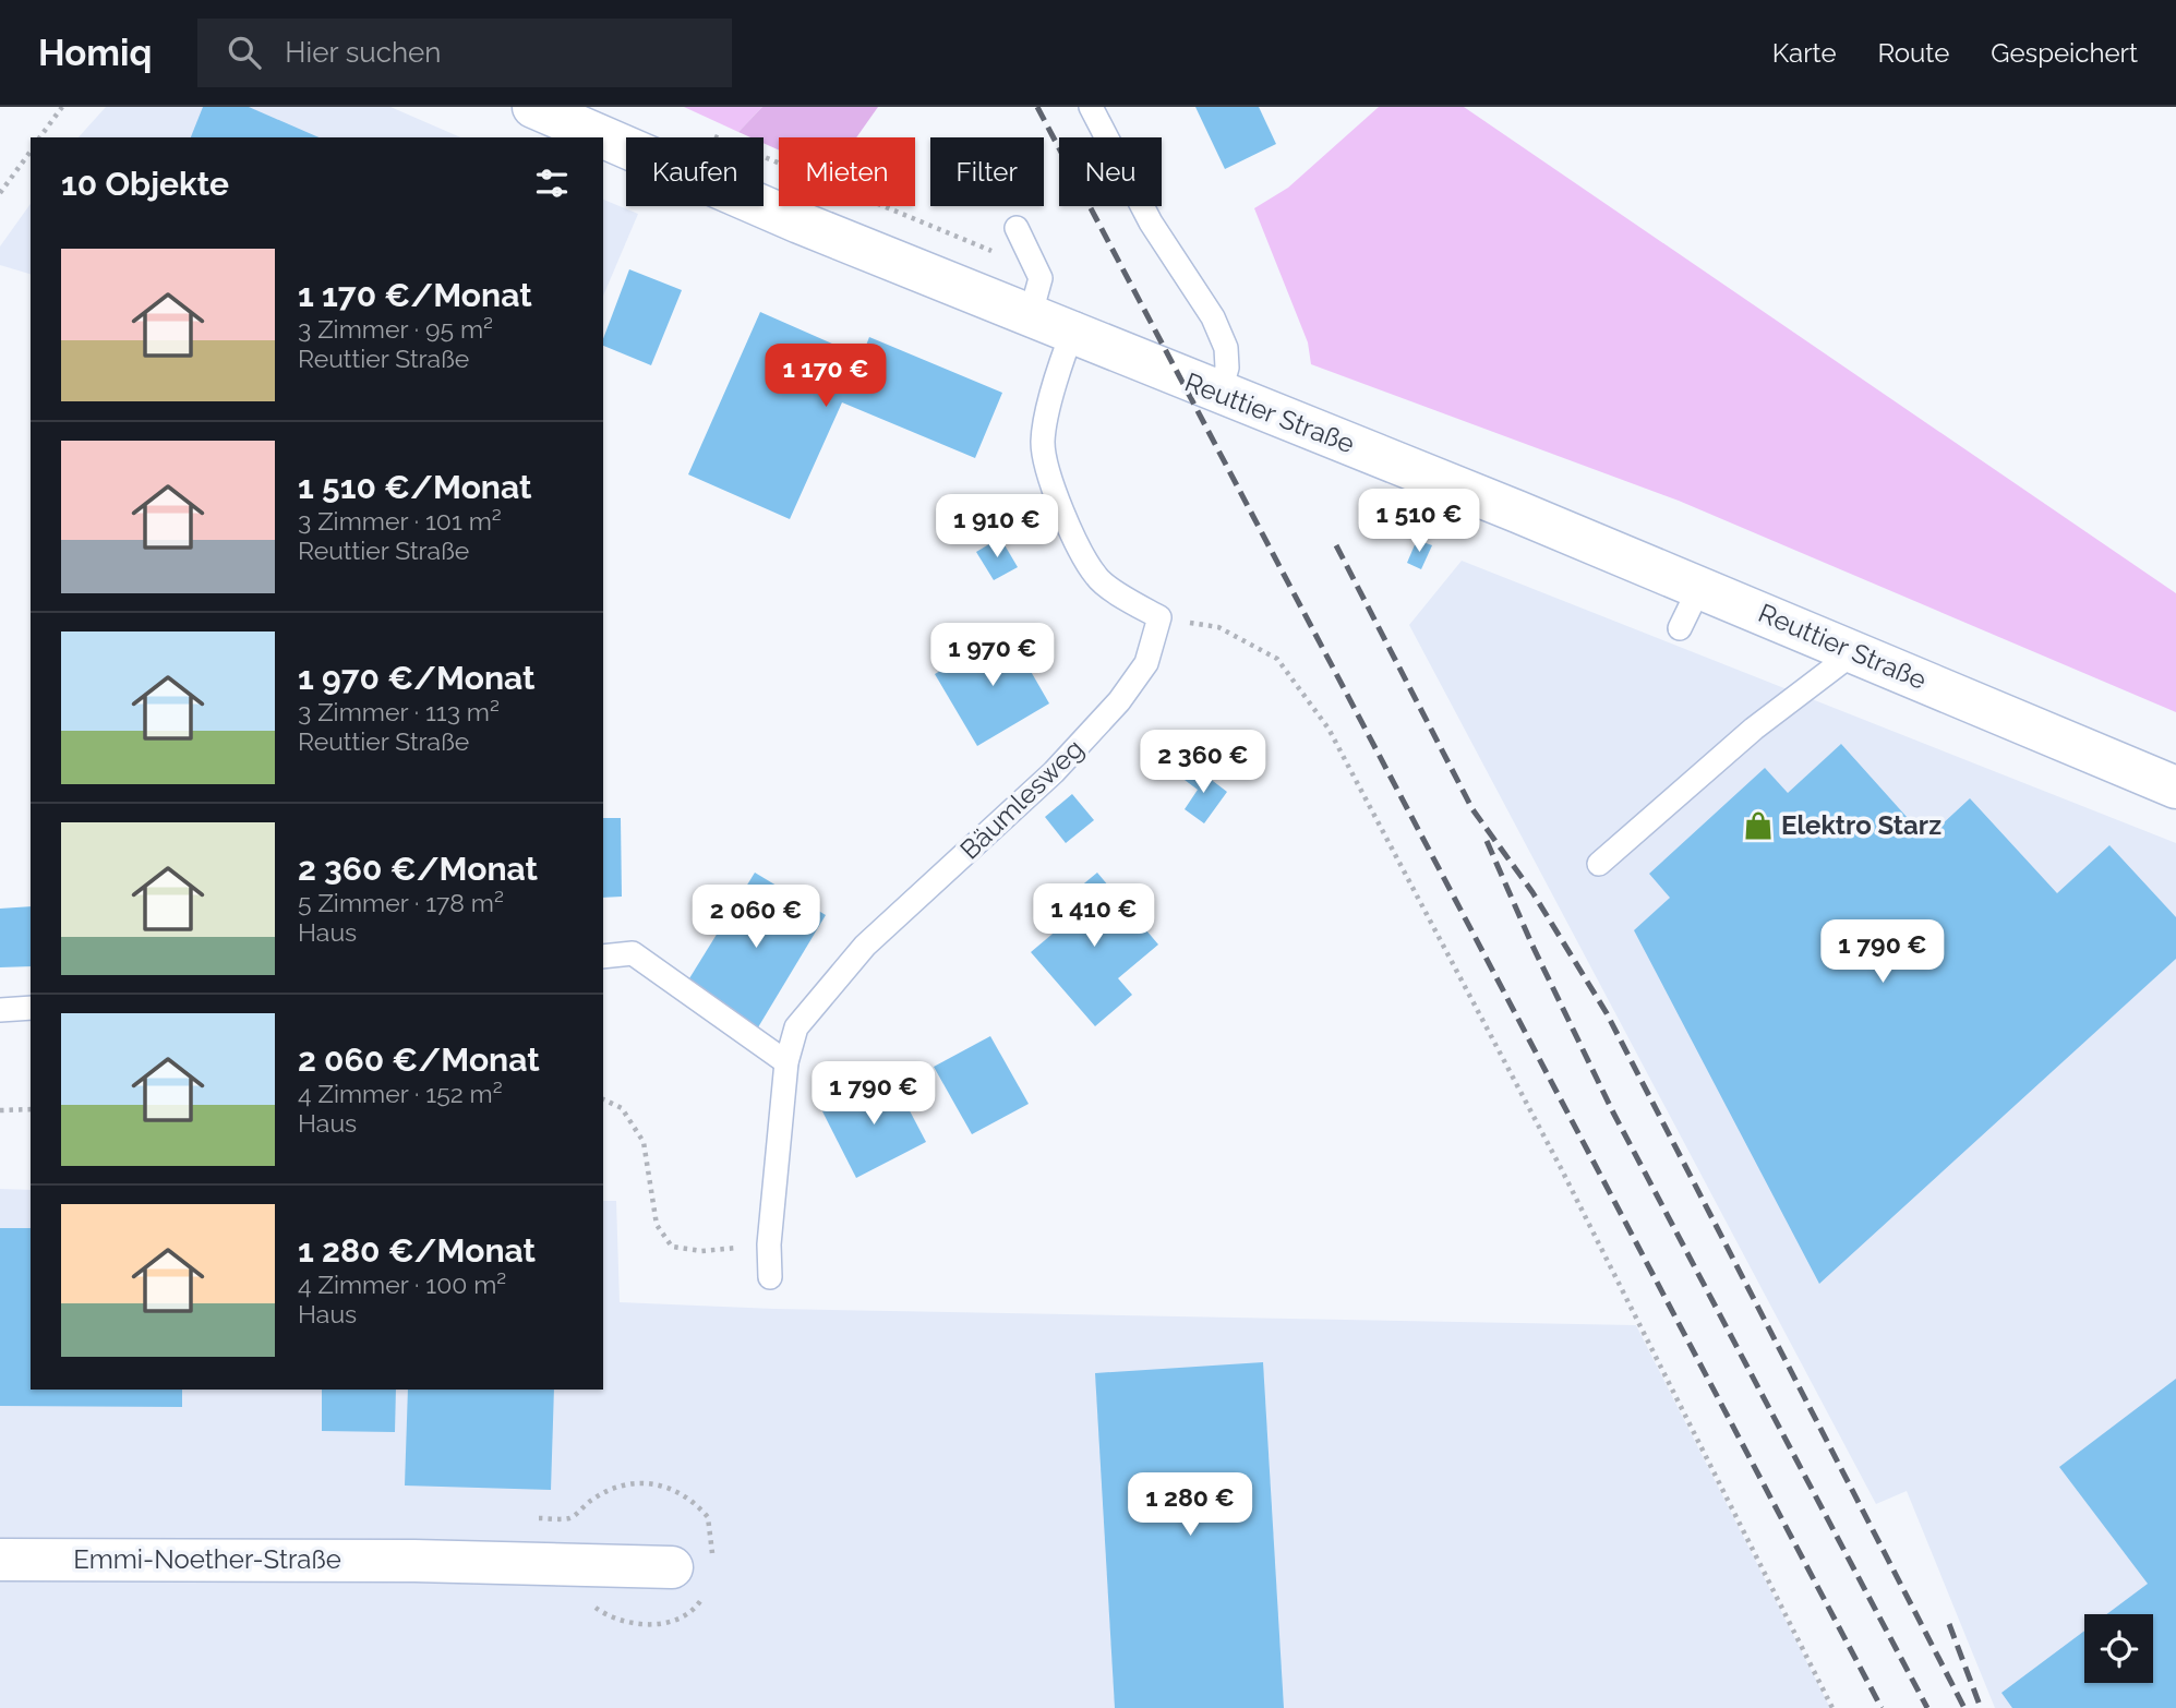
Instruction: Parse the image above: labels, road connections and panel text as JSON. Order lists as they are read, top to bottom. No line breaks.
{"streets":{"main road":["Reuttier Straße","Emmi-Noether-Straße"],"lane":["Bäumlesweg"]},"places":{"shop":["Elektro Starz"]},"page":{"header":"Homiq","search":"Hier suchen","nav":["Karte","Route","Gespeichert"],"chip":["Kaufen","Mieten","Filter","Neu"],"heading":"10 Objekte","list":[{"name":"1 170 €/Monat","note":"3 Zimmer · 95 m² · Reuttier Straße"},{"name":"1 510 €/Monat","note":"3 Zimmer · 101 m² · Reuttier Straße"},{"name":"1 970 €/Monat","note":"3 Zimmer · 113 m² · Reuttier Straße"},{"name":"2 360 €/Monat","note":"5 Zimmer · 178 m² · Haus"},{"name":"2 060 €/Monat","note":"4 Zimmer · 152 m² · Haus"},{"name":"1 280 €/Monat","note":"4 Zimmer · 100 m² · Haus"}],"price":["1 170 €","1 510 €","1 910 €","1 970 €","2 360 €","1 410 €","2 060 €","1 790 €","1 790 €","1 280 €"]}}
